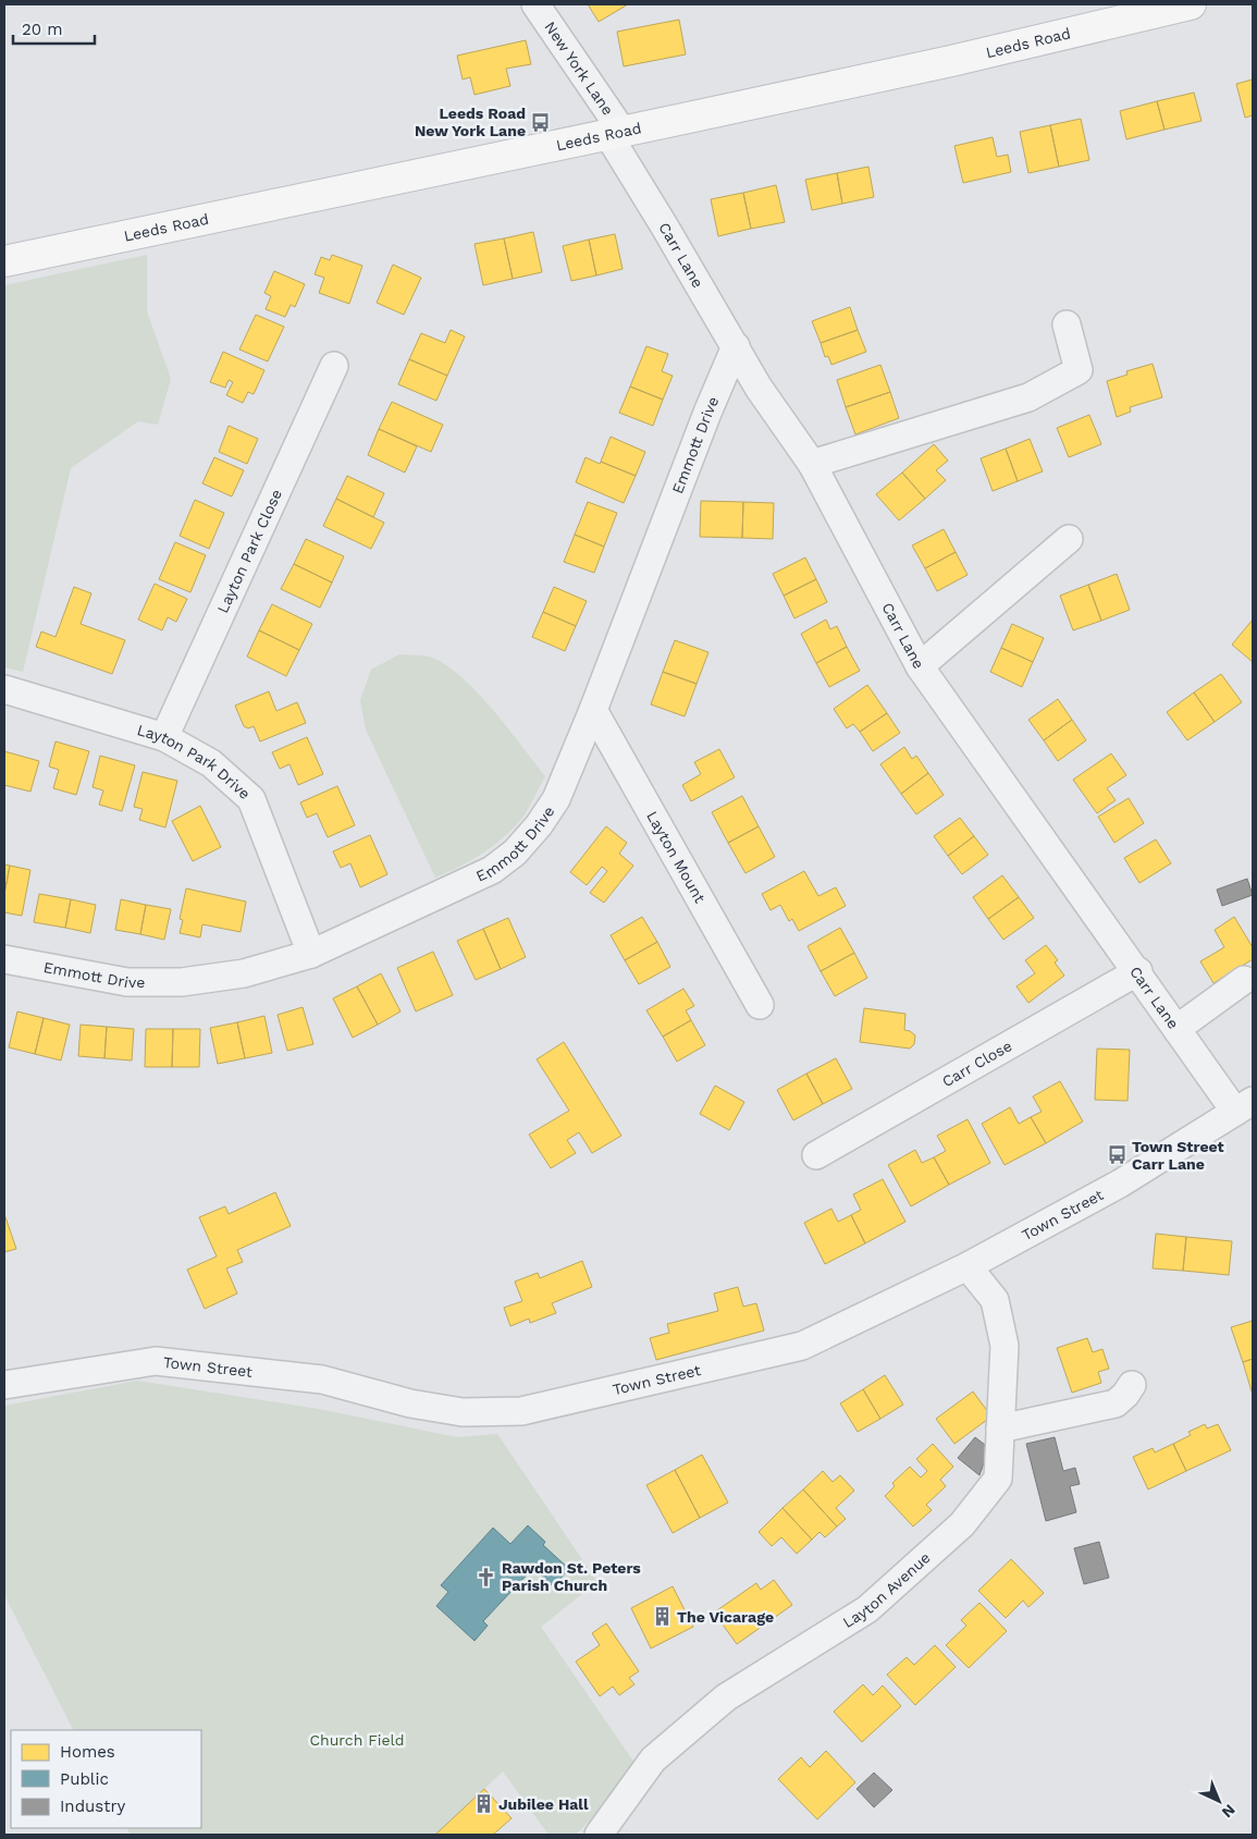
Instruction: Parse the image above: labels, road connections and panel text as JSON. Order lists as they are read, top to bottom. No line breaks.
{"streets":{"main road":["Leeds Road"],"street":["New York Lane","Carr Lane","Emmott Drive","Layton Park Close","Layton Park Drive","Layton Mount","Carr Close","Town Street","Layton Avenue"]},"crossings":[["Leeds Road","New York Lane"],["Leeds Road","Carr Lane"],["New York Lane","Carr Lane"],["Carr Lane","Emmott Drive"],["Carr Lane","Carr Close"],["Carr Lane","Town Street"],["Emmott Drive","Layton Park Drive"],["Emmott Drive","Layton Mount"],["Layton Park Close","Layton Park Drive"],["Town Street","Layton Avenue"]],"parks":["Church Field"],"places":{"bus stop":["Leeds Road New York Lane","Town Street Carr Lane"],"church":["Rawdon St. Peters Parish Church"],"building":["The Vicarage","Jubilee Hall"]},"legend":["Homes","Public","Industry"],"scale_bar":"20 m","north":"bottom right"}
